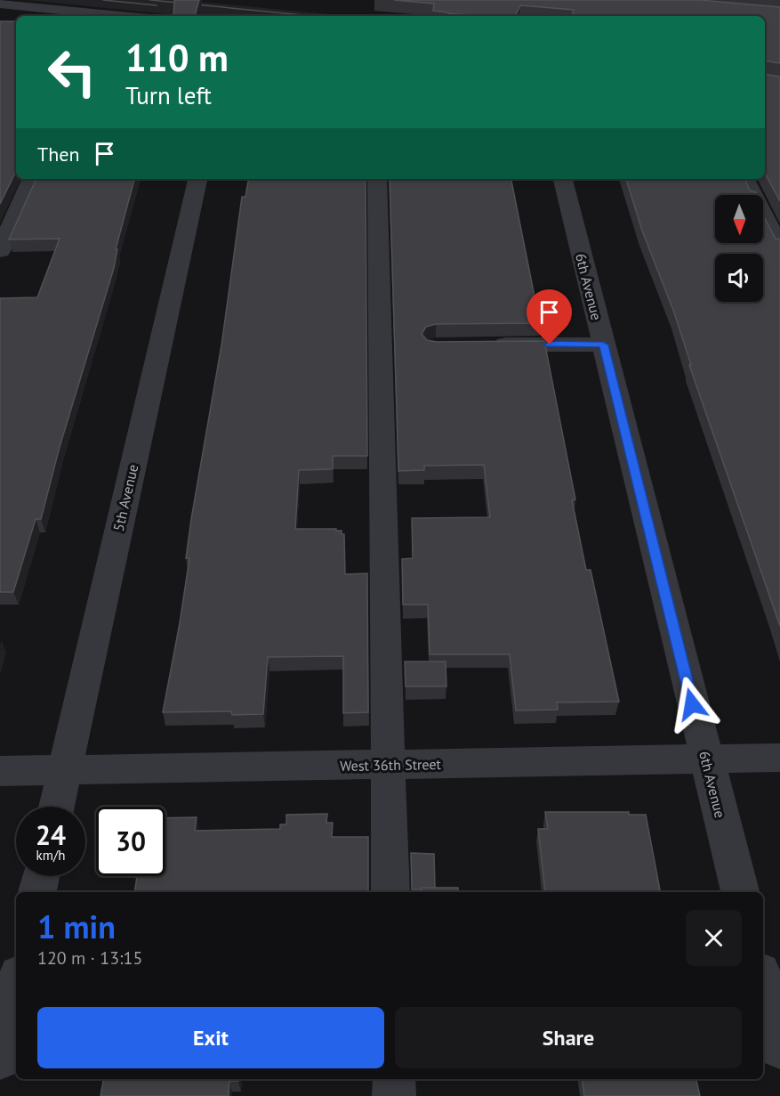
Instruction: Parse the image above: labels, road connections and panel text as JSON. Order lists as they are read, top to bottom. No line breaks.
{"streets":{"street":["6th Avenue","5th Avenue","West 36th Street"]},"crossings":[["6th Avenue","West 36th Street"],["5th Avenue","West 36th Street"]],"north":"bottom","page":{"turn":["110 m","Turn left"],"then":"Then","speed":"24 km/h","limit":"30","heading":["1 min","120 m · 13:15"],"buttons":["Exit","Share"]}}
